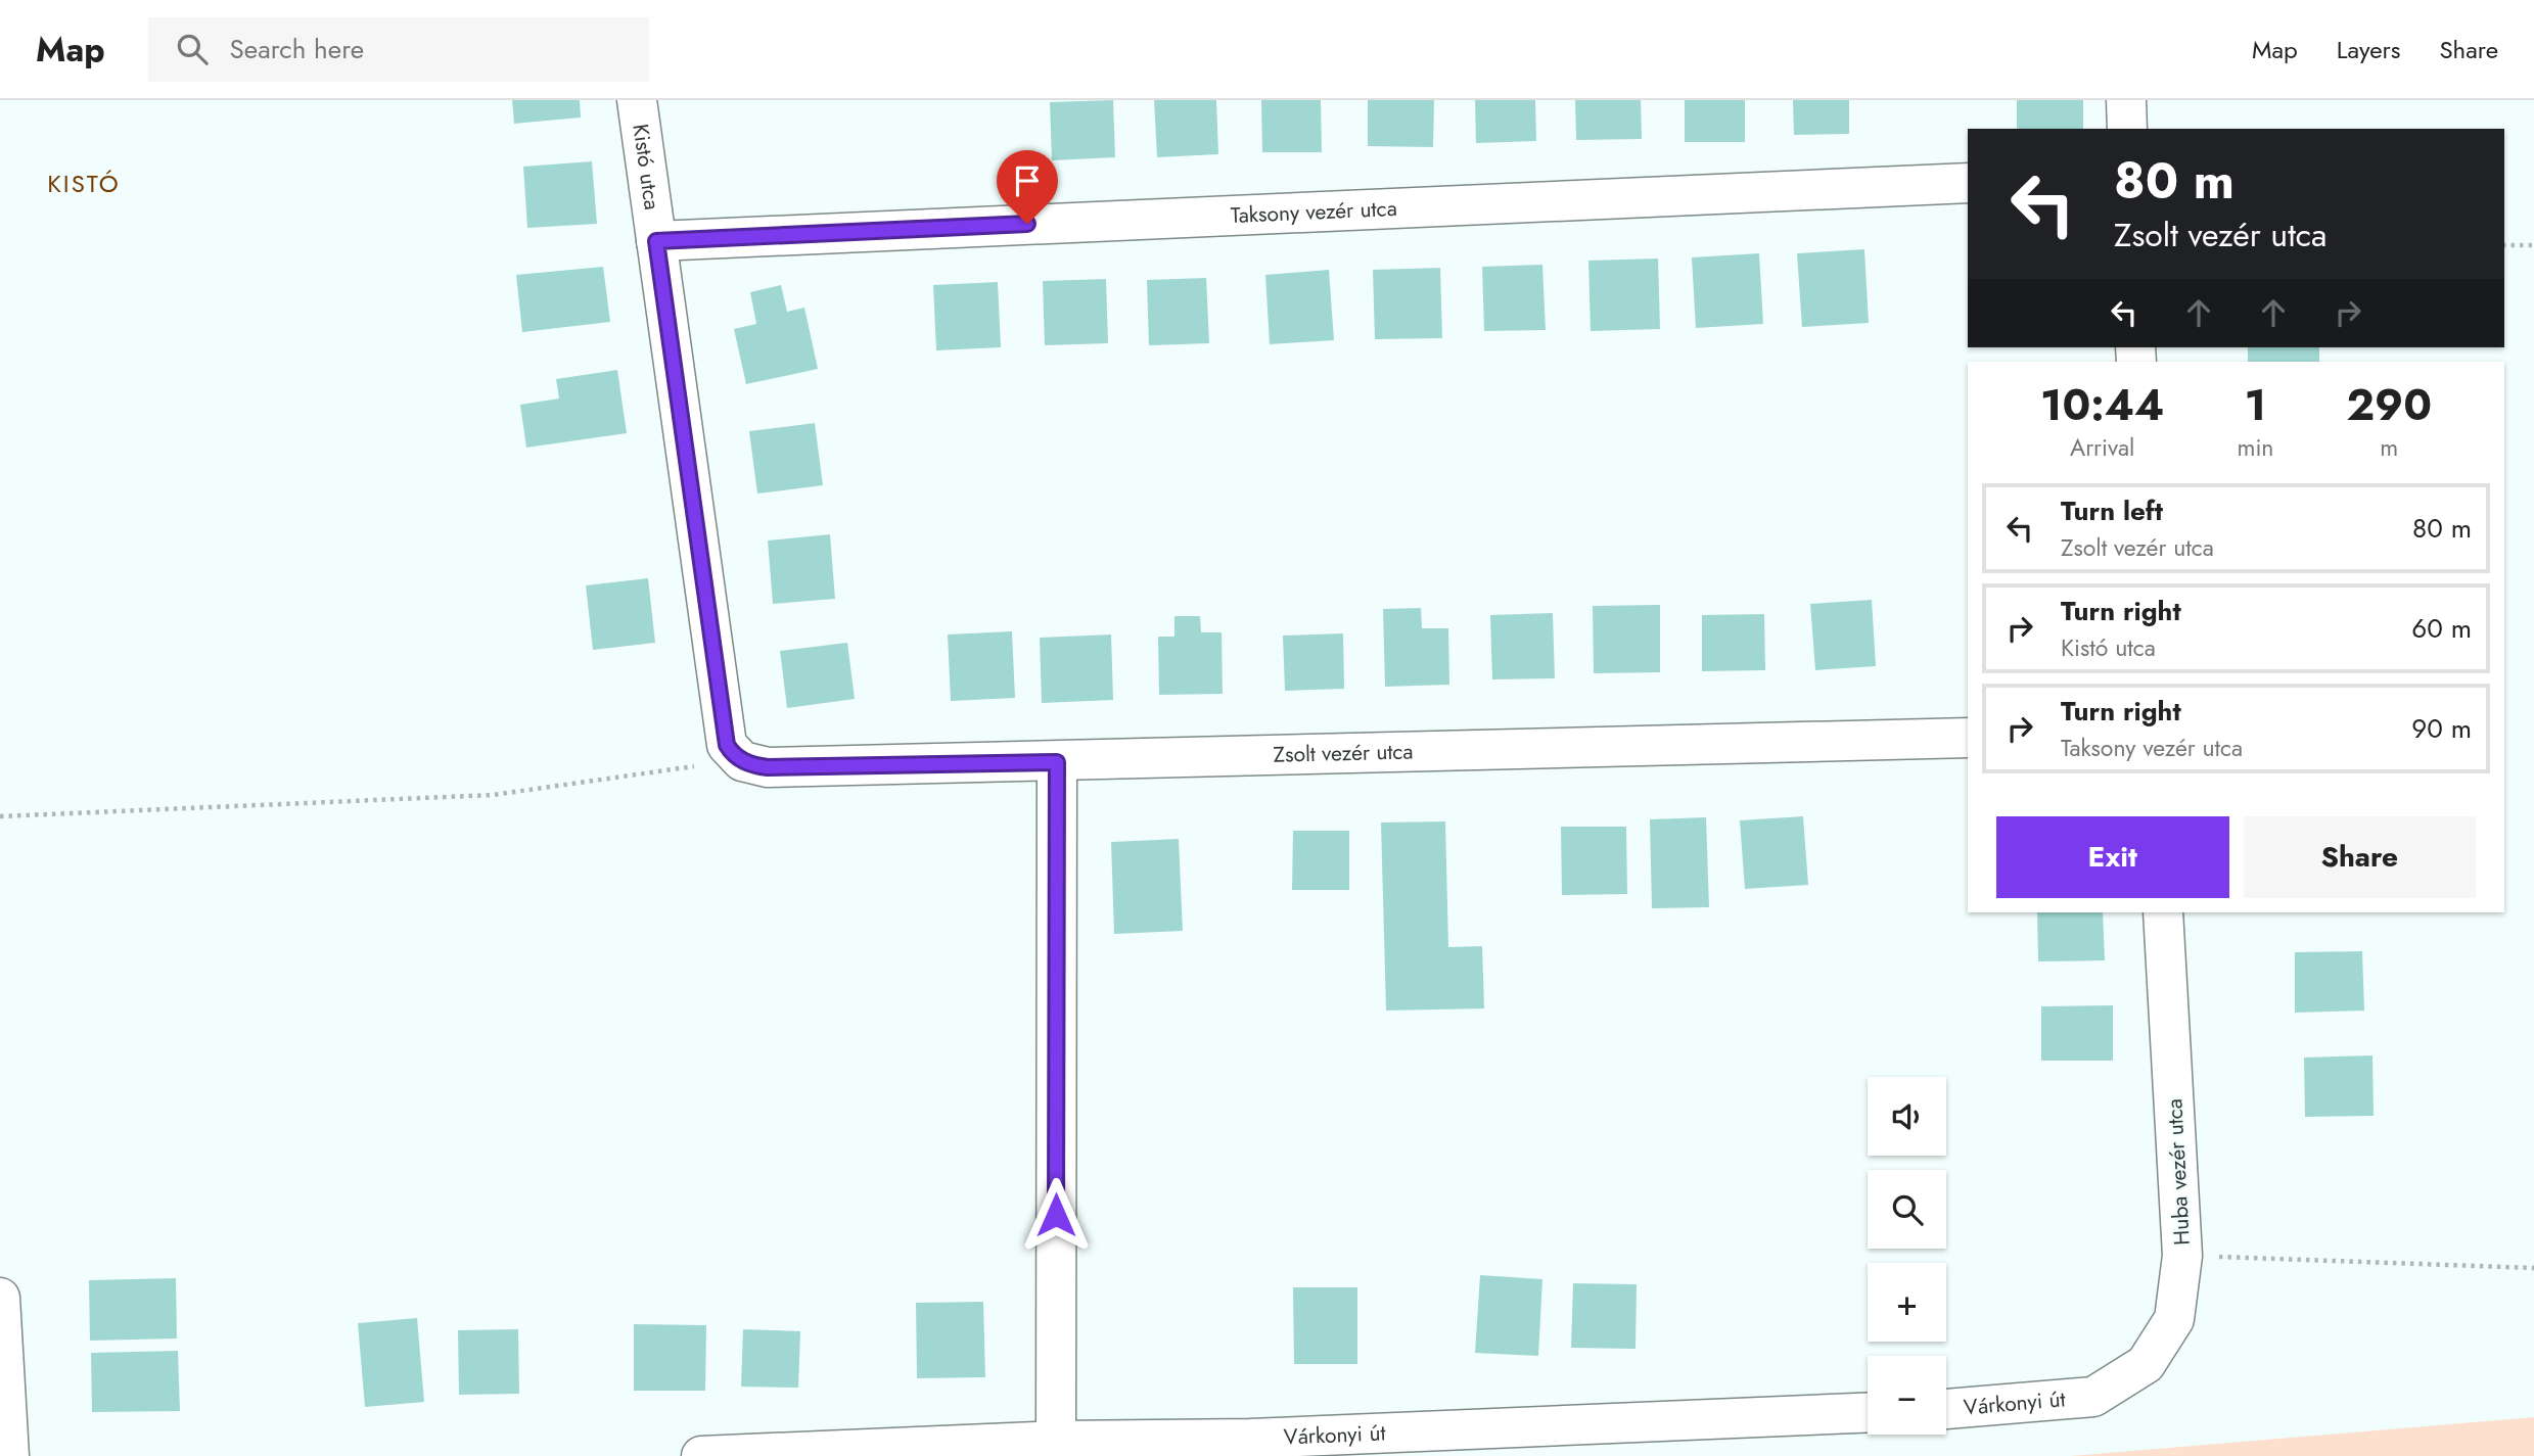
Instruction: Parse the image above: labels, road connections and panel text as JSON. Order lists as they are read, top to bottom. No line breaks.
{"streets":{"street":["Kistó utca","Taksony vezér utca","Zsolt vezér utca","Huba vezér utca","Várkonyi út"]},"crossings":[["Kistó utca","Taksony vezér utca"],["Kistó utca","Zsolt vezér utca"],["Huba vezér utca","Várkonyi út"]],"districts":["KISTÓ"],"page":{"header":"Map","search":"Search here","nav":["Map","Layers","Share"],"turn":["80 m","Zsolt vezér utca"],"eta":["10:44","Arrival","1","min","290","m"],"list":[{"name":"Turn left","note":"Zsolt vezér utca","value":"80 m"},{"name":"Turn right","note":"Kistó utca","value":"60 m"},{"name":"Turn right","note":"Taksony vezér utca","value":"90 m"}],"buttons":["Exit","Share"],"map_buttons":["+","−"]}}
